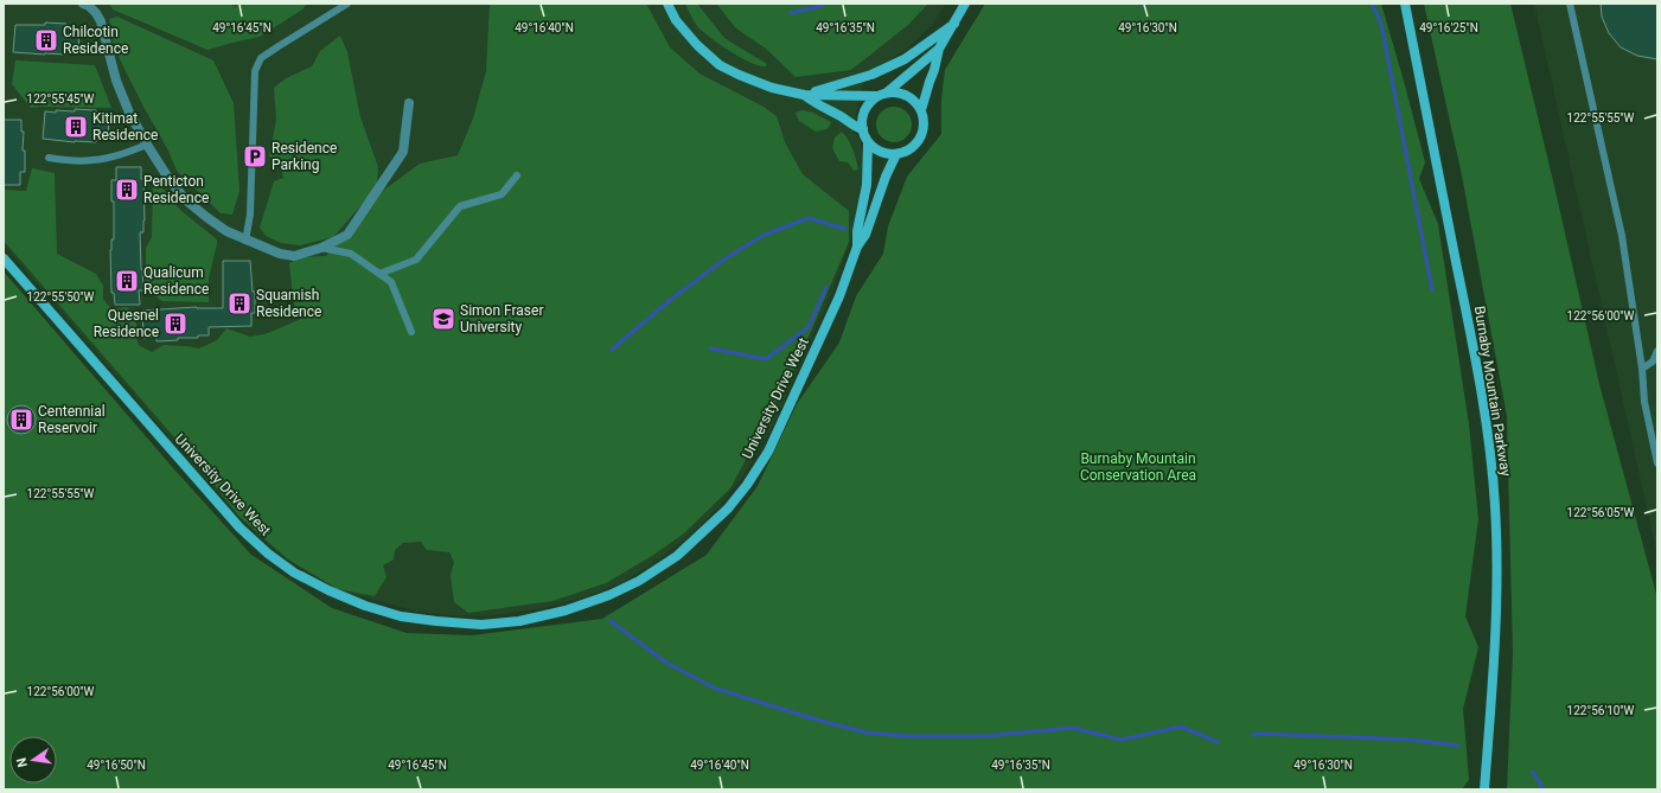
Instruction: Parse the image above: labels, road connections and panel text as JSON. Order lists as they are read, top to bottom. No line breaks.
{"streets":{"street":["Burnaby Mountain Parkway","University Drive West"]},"parks":["Burnaby Mountain Conservation Area"],"places":{"building":["Chilcotin Residence","Kitimat Residence","Penticton Residence","Qualicum Residence","Squamish Residence","Quesnel Residence","Centennial Reservoir"],"parking":["Residence Parking"],"school or university":["Simon Fraser University"]},"north":"left","coordinates":["49°16'45\"N","49°16'40\"N","49°16'35\"N","49°16'30\"N","49°16'25\"N","122°55'45\"W","122°55'55\"W","122°55'50\"W","122°56'00\"W","122°56'05\"W","122°56'10\"W","49°16'50\"N"]}
